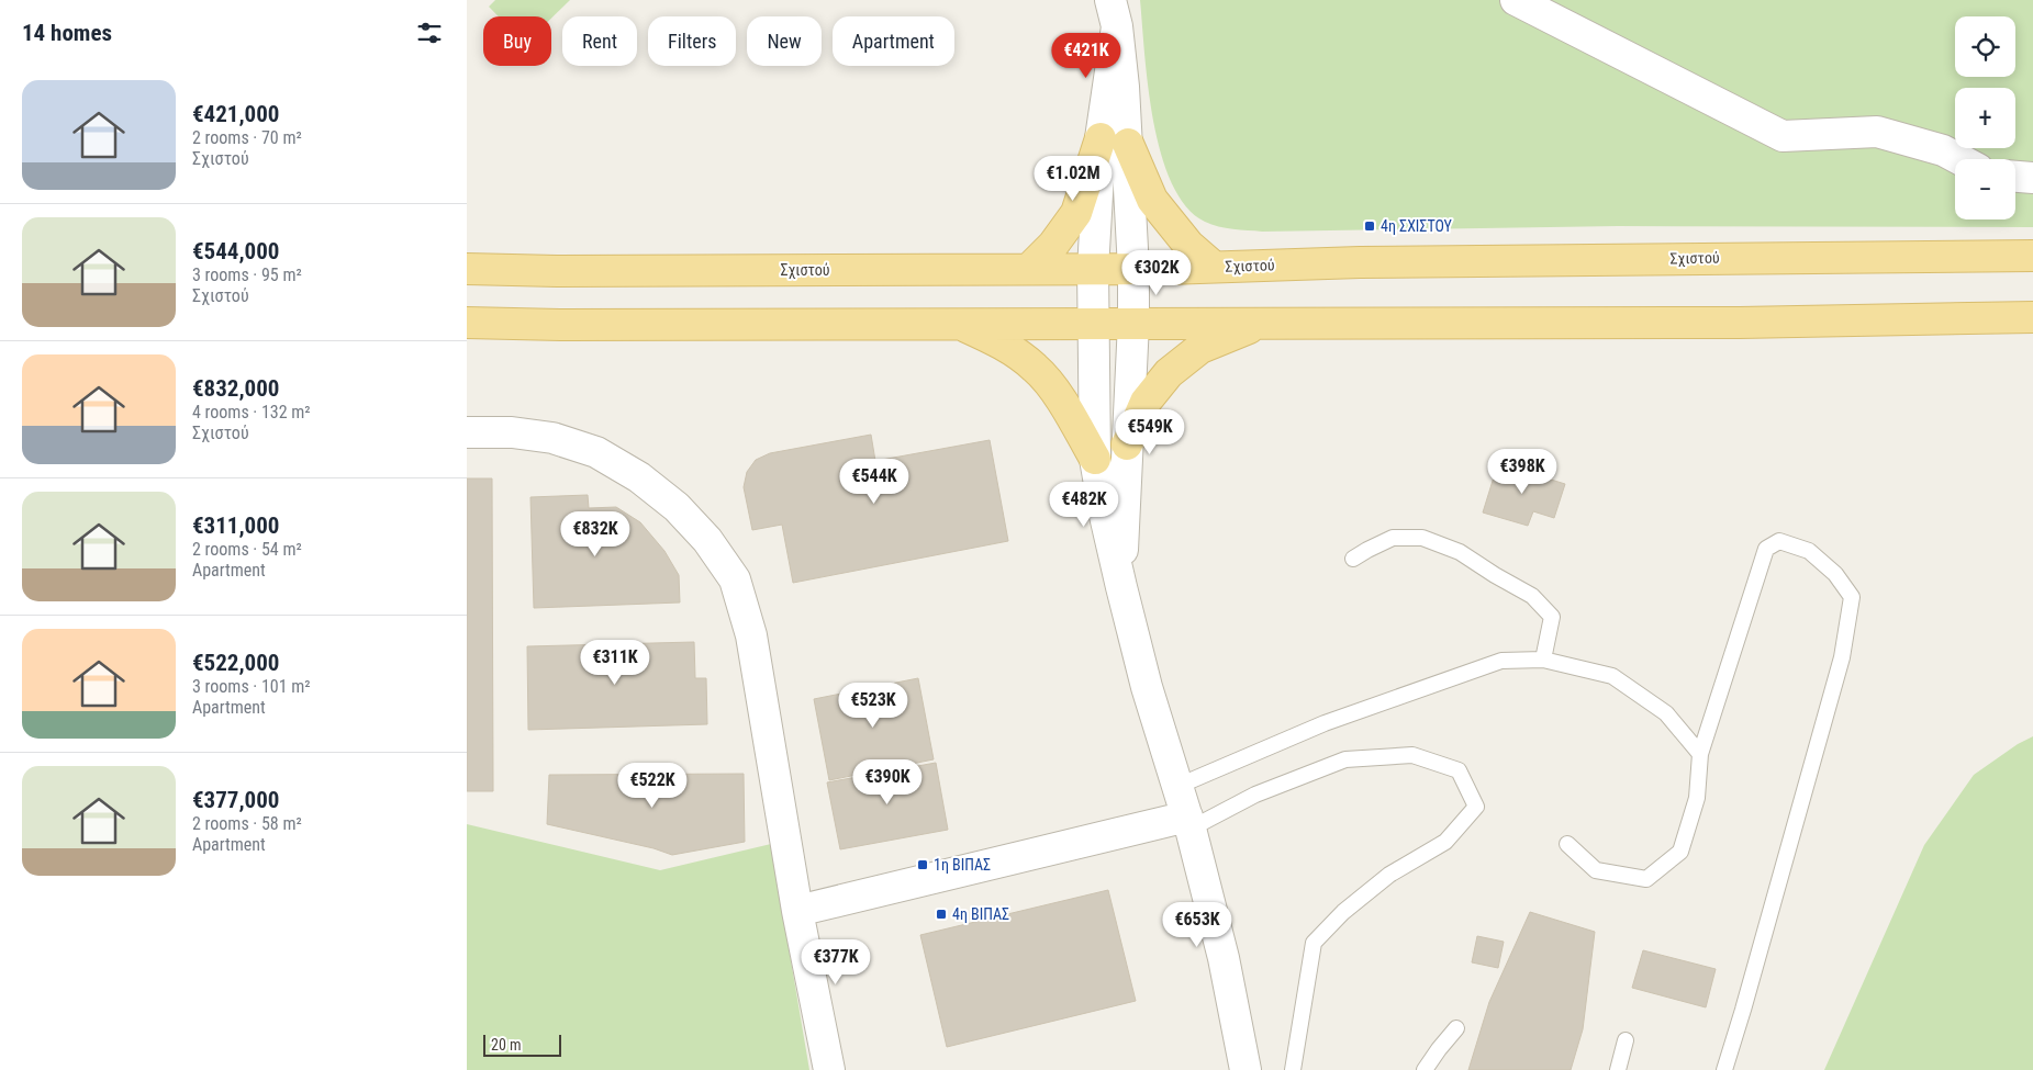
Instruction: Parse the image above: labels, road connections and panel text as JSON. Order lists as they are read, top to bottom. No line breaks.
{"streets":{"main road":["Σχιστού"]},"places":{"transit":["4η ΣΧΙΣΤΟΥ","1η ΒΙΠΑΣ","4η ΒΙΠΑΣ"]},"scale_bar":"20 m","page":{"heading":"14 homes","map_buttons":["+","−"],"chip":["Buy","Rent","Filters","New","Apartment"],"price":["€421K","€1.02M","€302K","€549K","€398K","€544K","€482K","€832K","€311K","€523K","€390K","€522K","€653K","€377K"],"list":[{"name":"€421,000","note":"2 rooms · 70 m² · Σχιστού"},{"name":"€544,000","note":"3 rooms · 95 m² · Σχιστού"},{"name":"€832,000","note":"4 rooms · 132 m² · Σχιστού"},{"name":"€311,000","note":"2 rooms · 54 m² · Apartment"},{"name":"€522,000","note":"3 rooms · 101 m² · Apartment"},{"name":"€377,000","note":"2 rooms · 58 m² · Apartment"}],"scale":"20 m"}}
